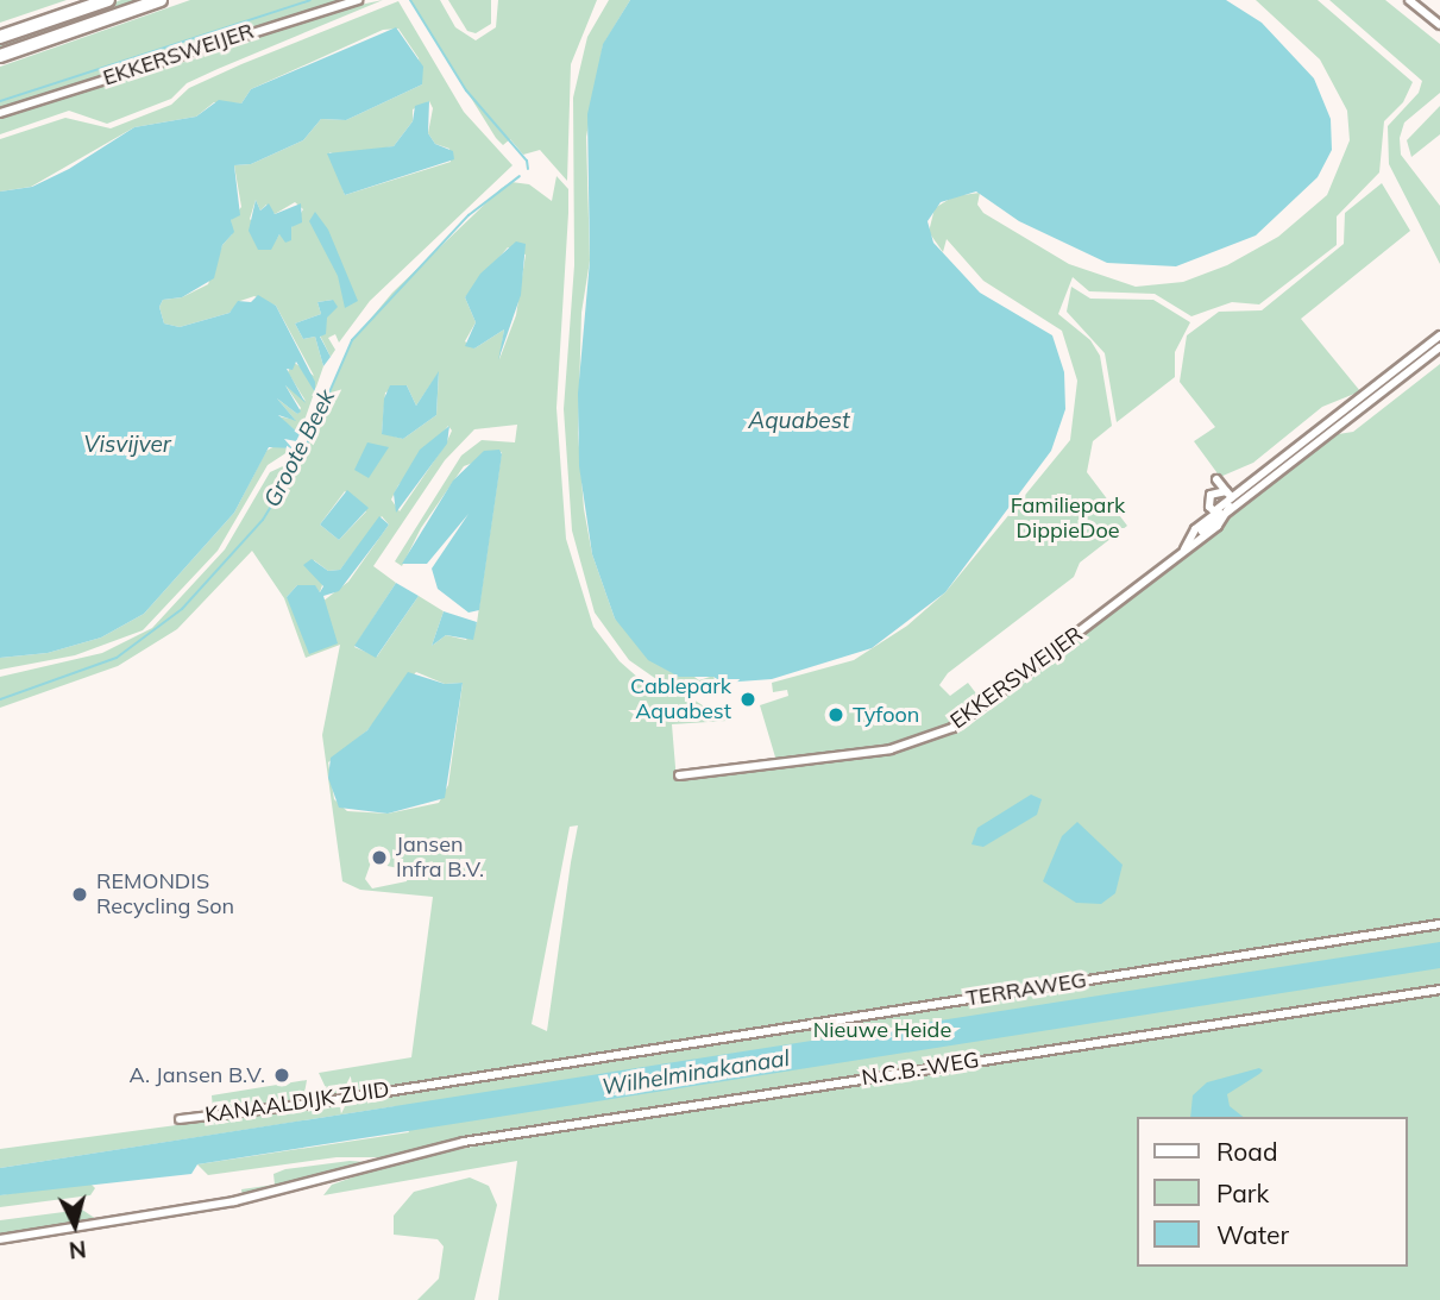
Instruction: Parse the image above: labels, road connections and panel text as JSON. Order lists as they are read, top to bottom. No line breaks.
{"streets":{"street":["EKKERSWEIJER","TERRAWEG","N.C.B.-WEG","KANAALDIJK ZUID"]},"crossings":[["TERRAWEG","KANAALDIJK ZUID"]],"water":["Aquabest","Visvijver","Groote Beek","Wilhelminakanaal"],"parks":["Familiepark DippieDoe","Nieuwe Heide"],"places":["Cablepark Aquabest","Tyfoon","Jansen Infra B.V.","REMONDIS Recycling Son","A. Jansen B.V."],"legend":["Road","Park","Water"],"north":"bottom"}
